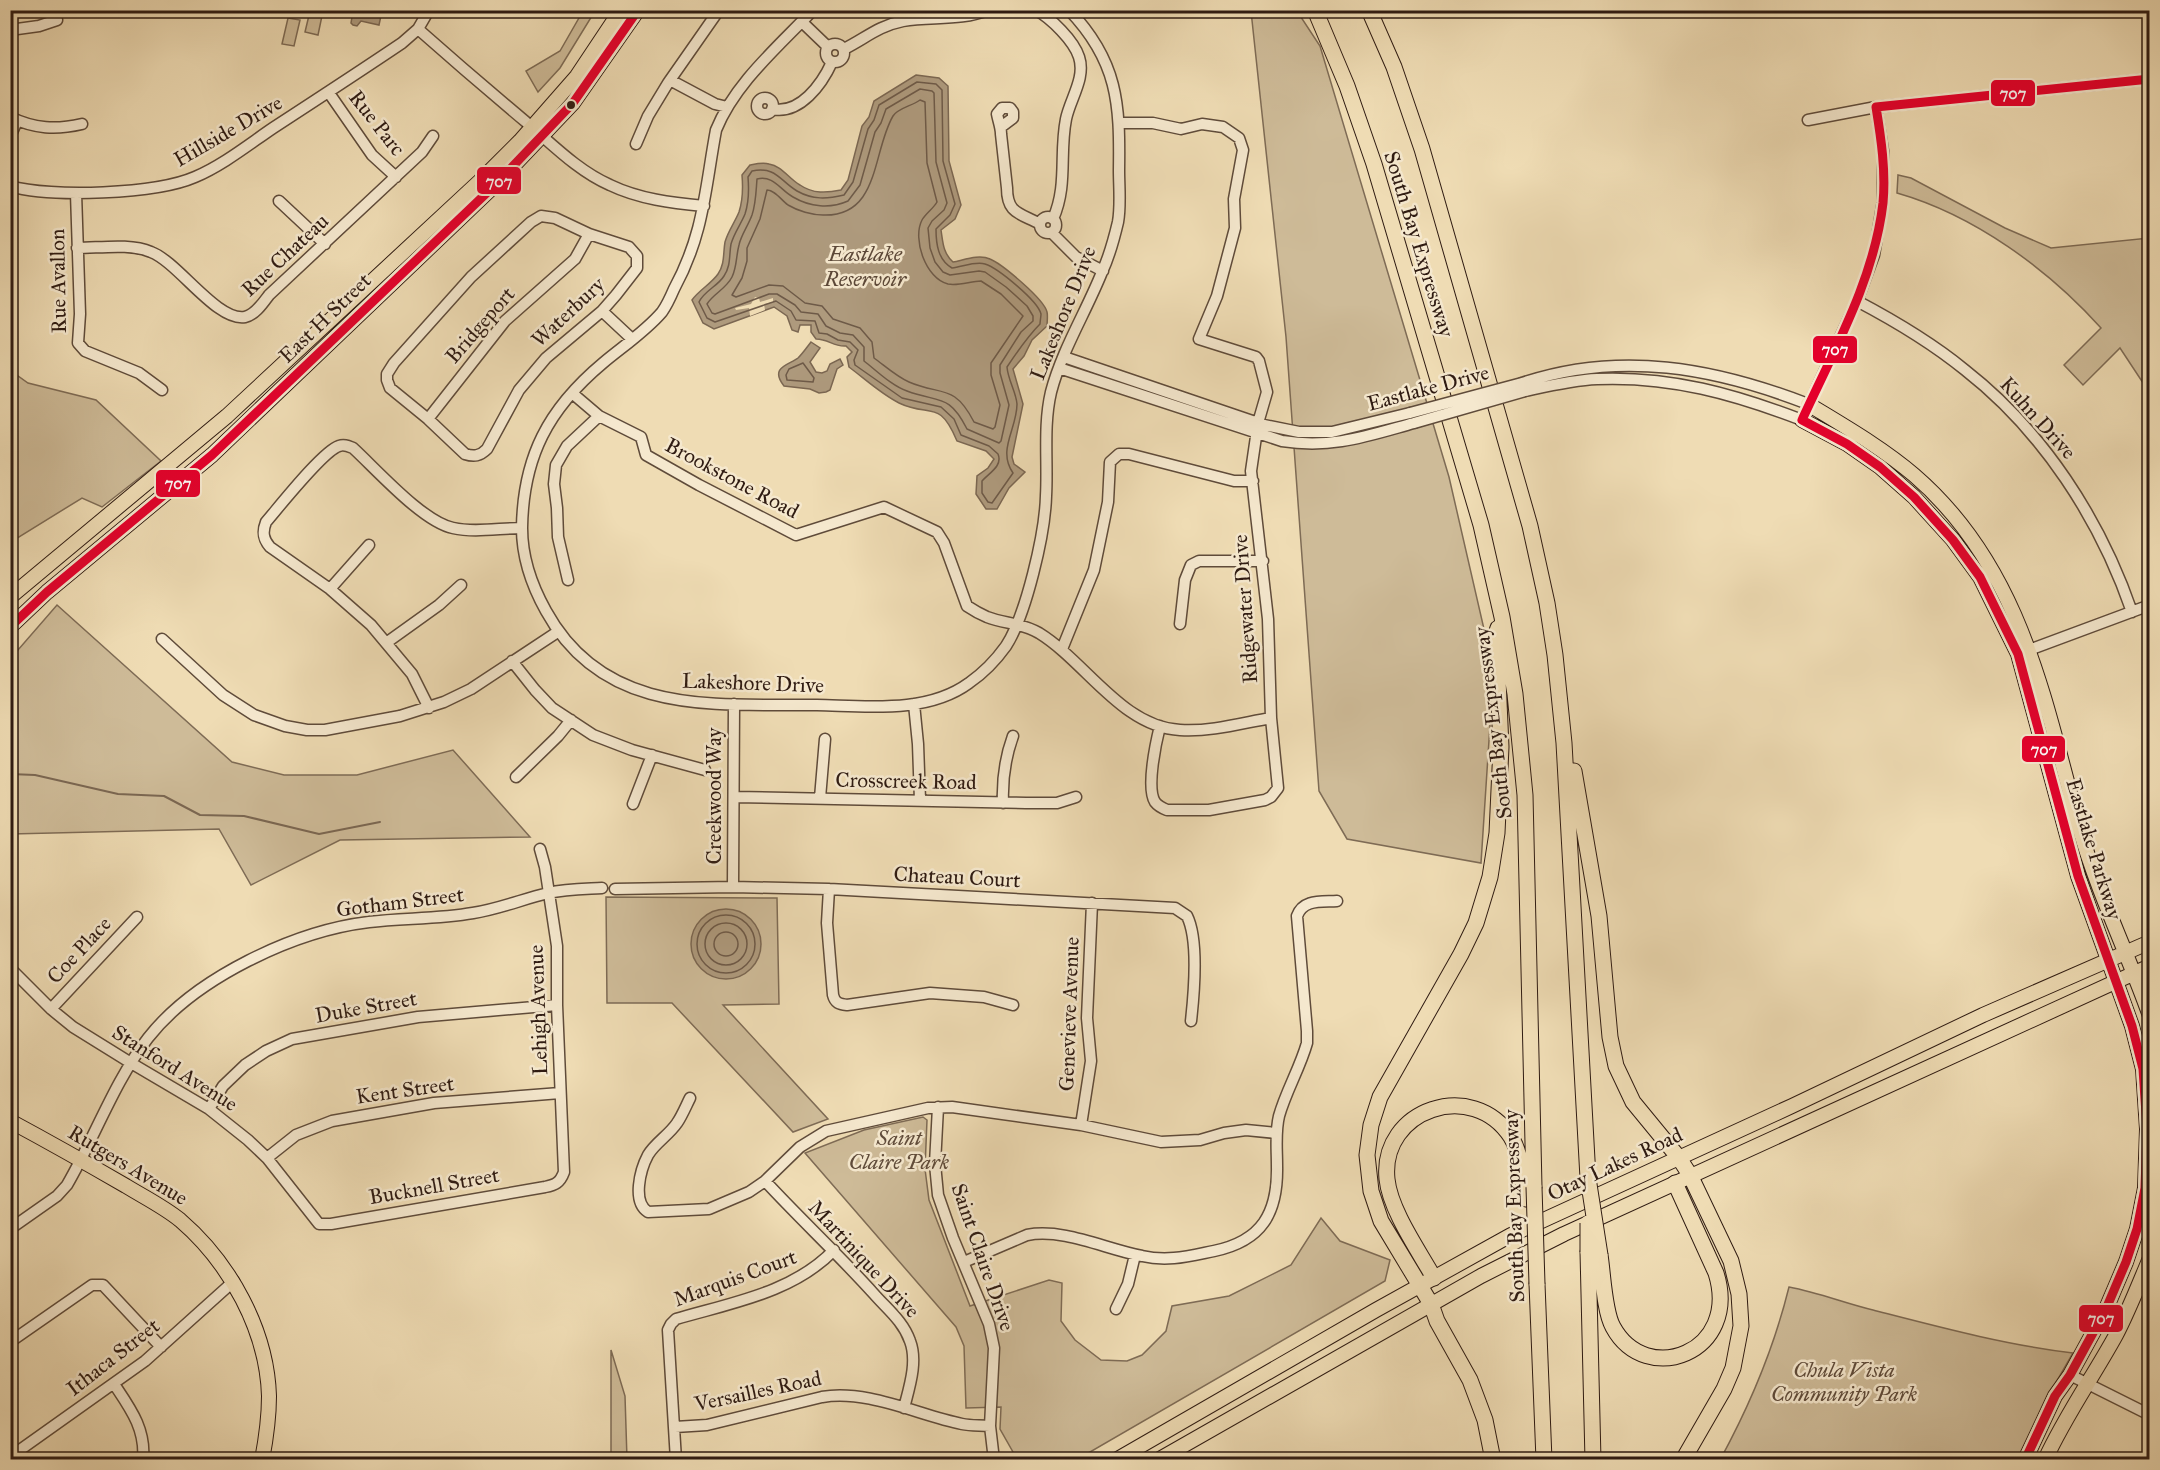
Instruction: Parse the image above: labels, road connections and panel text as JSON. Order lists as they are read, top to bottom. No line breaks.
{"streets":{"highway":["South Bay Expressway"],"main road":["East H Street","Eastlake Parkway","Otay Lakes Road","Rutgers Avenue"],"street":["Rue Parc","Hillside Drive","Rue Chateau","Rue Avallon","Waterbury","Lakeshore Drive","Bridgeport","Eastlake Drive","Kuhn Drive","Brookstone Road","Ridgewater Drive","Crosscreek Road","Creekwood Way","Chateau Court","Gotham Street","Coe Place","Duke Street","Lehigh Avenue","Genevieve Avenue","Stanford Avenue","Kent Street","Bucknell Street","Saint Claire Drive","Martinique Drive","Marquis Court","Ithaca Street","Versailles Road"]},"crossings":[["Rue Parc","Hillside Drive"],["Rue Parc","Rue Chateau"],["Hillside Drive","Rue Avallon"],["Rue Chateau","Rue Avallon"],["Waterbury","Bridgeport"],["Lakeshore Drive","Eastlake Drive"],["Lakeshore Drive","Brookstone Road"],["Lakeshore Drive","Ridgewater Drive"],["Lakeshore Drive","Creekwood Way"],["Eastlake Drive","Ridgewater Drive"],["Eastlake Drive","Eastlake Parkway"],["Brookstone Road","Ridgewater Drive"],["Crosscreek Road","Creekwood Way"],["Creekwood Way","Chateau Court"],["Eastlake Parkway","Otay Lakes Road"],["Chateau Court","Genevieve Avenue"],["Gotham Street","Lehigh Avenue"],["Gotham Street","Stanford Avenue"],["Gotham Street","Rutgers Avenue"],["Coe Place","Stanford Avenue"],["Duke Street","Lehigh Avenue"],["Duke Street","Stanford Avenue"],["Lehigh Avenue","Kent Street"],["Lehigh Avenue","Bucknell Street"],["Stanford Avenue","Kent Street"],["Stanford Avenue","Bucknell Street"],["Rutgers Avenue","Ithaca Street"],["Saint Claire Drive","Versailles Road"],["Martinique Drive","Marquis Court"],["Martinique Drive","Versailles Road"],["Marquis Court","Versailles Road"]],"water":["Eastlake Reservoir"],"parks":["Saint Claire Park","Chula Vista Community Park"],"lines":["transit line 707"]}
